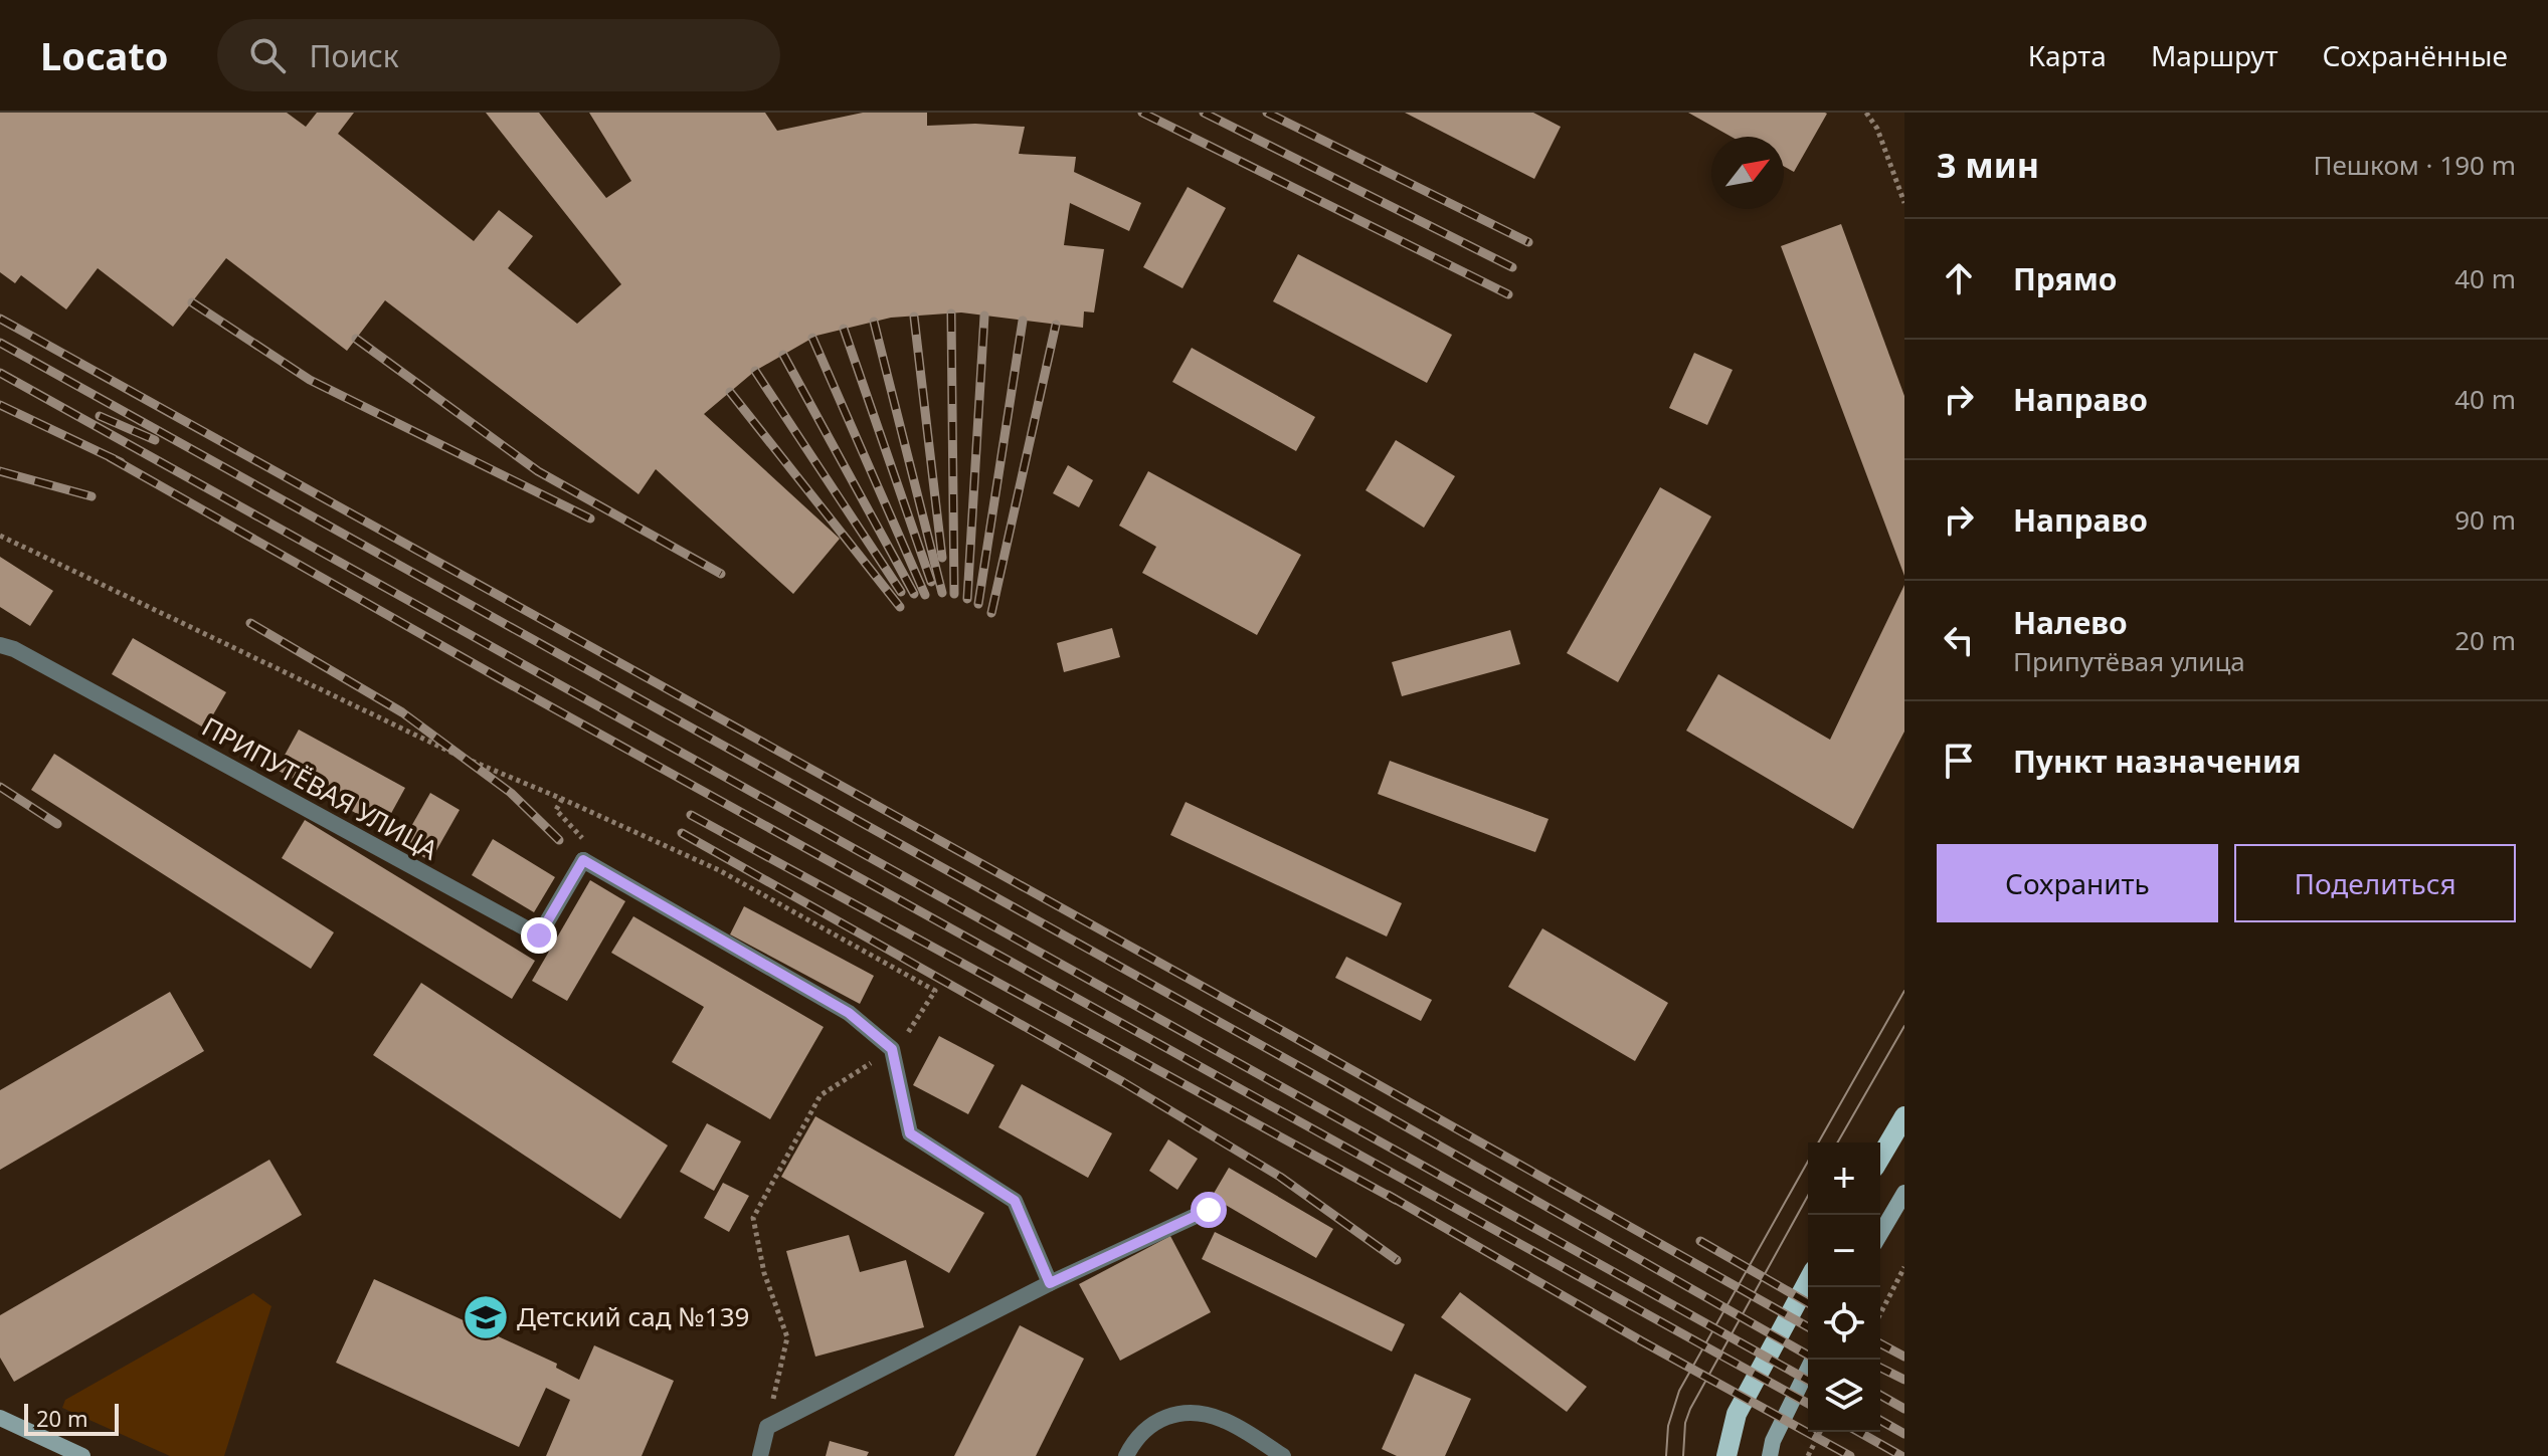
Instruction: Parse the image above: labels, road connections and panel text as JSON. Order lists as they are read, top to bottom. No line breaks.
{"streets":{"street":["ПРИПУТЁВАЯ УЛИЦА"]},"places":{"school or university":["Детский сад №139"]},"scale_bar":"20 m","north":"top right","page":{"header":"Locato","search":"Поиск","nav":["Карта","Маршрут","Сохранённые"],"heading":["3 мин","Пешком · 190 m"],"list":[["Прямо","40 m"],["Направо","40 m"],["Направо","90 m"],["Налево","Припутёвая улица","20 m"],"Пункт назначения"],"buttons":["Сохранить","Поделиться"],"map_buttons":["+","−"],"scale":"20 m"}}
